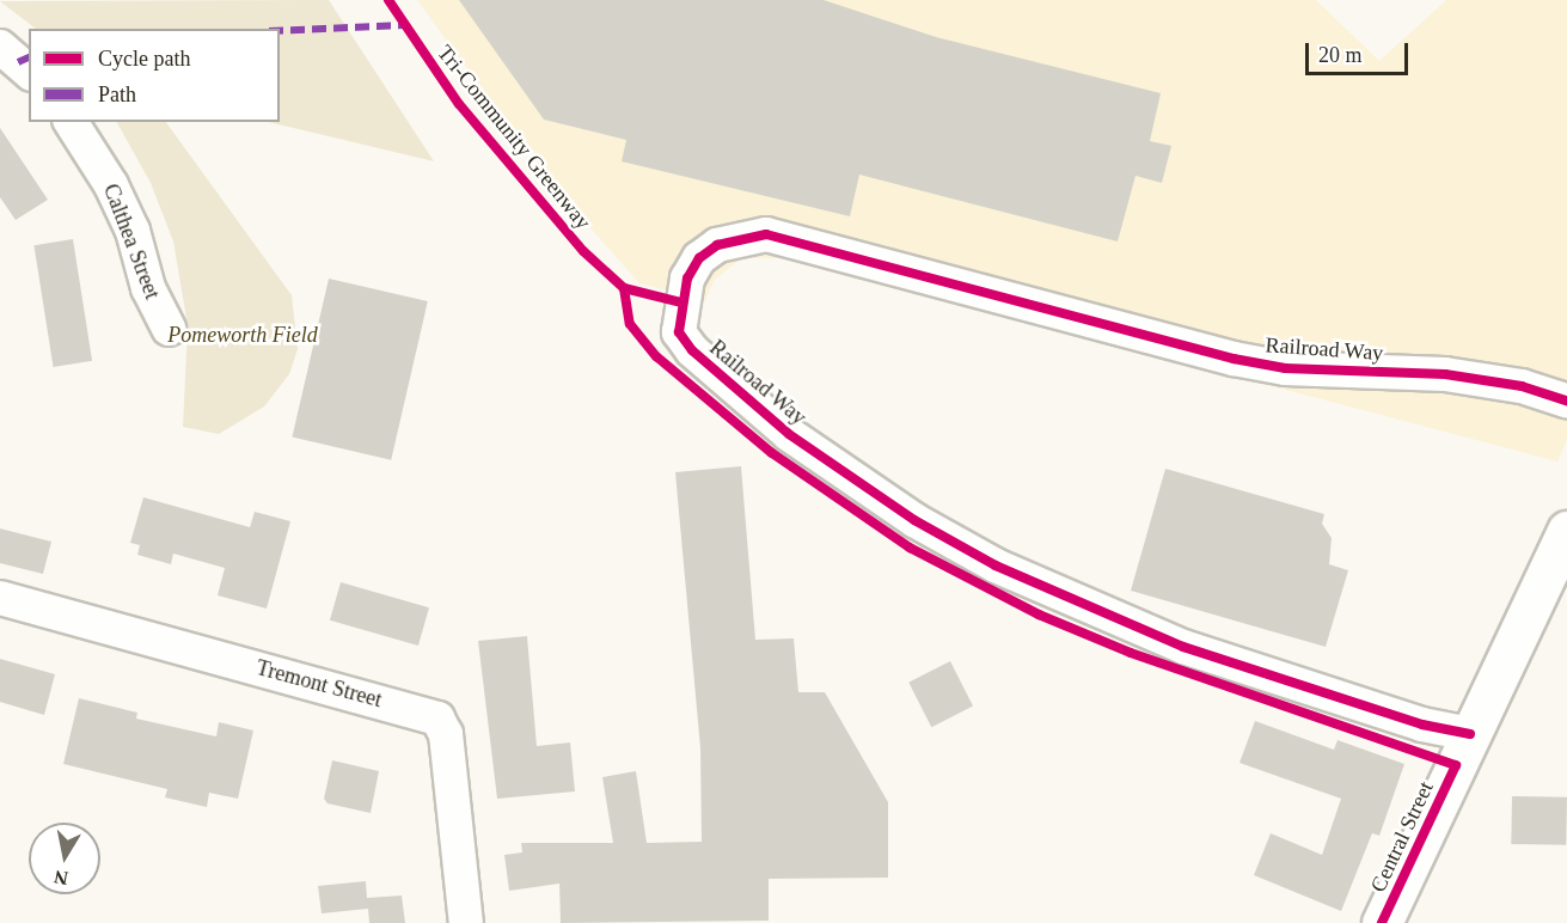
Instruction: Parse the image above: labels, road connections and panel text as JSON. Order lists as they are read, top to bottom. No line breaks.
{"streets":{"street":["Calthea Street","Railroad Way","Tremont Street","Central Street"],"cycle path":["Tri-Community Greenway"]},"crossings":[["Railroad Way","Central Street"]],"parks":["Pomeworth Field"],"legend":["Cycle path","Path"],"scale_bar":"20 m","north":"bottom"}
